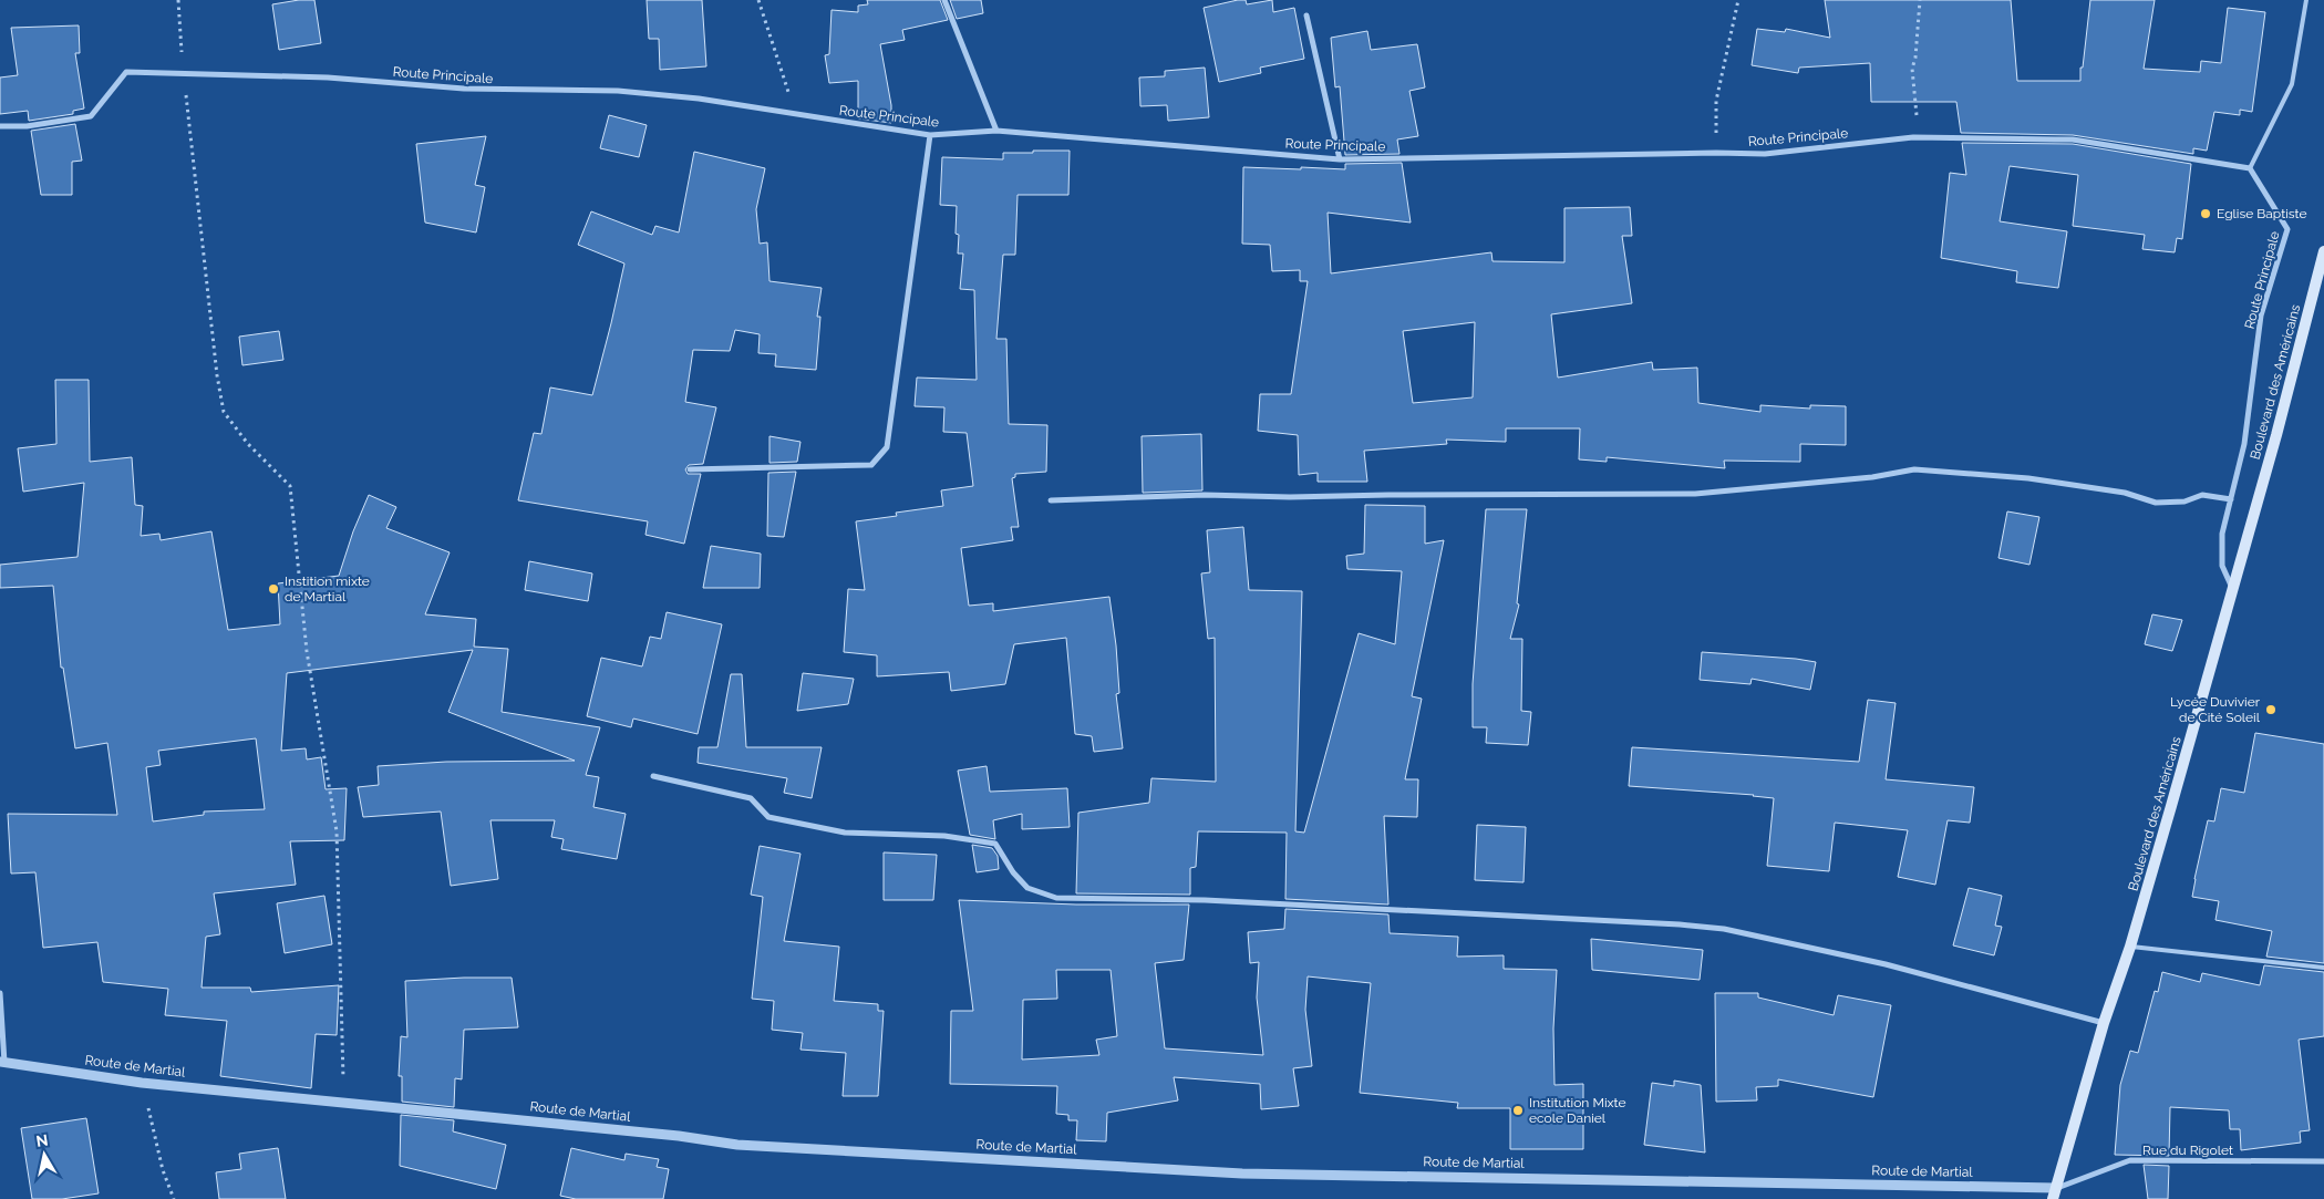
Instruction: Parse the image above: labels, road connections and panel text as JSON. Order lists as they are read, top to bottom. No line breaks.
{"streets":{"main road":["Boulevard des Américains"],"street":["Route Principale","Route de Martial","Rue du Rigolet"]},"crossings":[["Route Principale","Boulevard des Américains"],["Boulevard des Américains","Route de Martial"],["Boulevard des Américains","Rue du Rigolet"],["Route de Martial","Rue du Rigolet"]],"places":["Eglise Baptiste","Instition mixte de Martial","Lycée Duvivier de Cité Soleil","Institution Mixte ecole Daniel"],"north":"top"}
